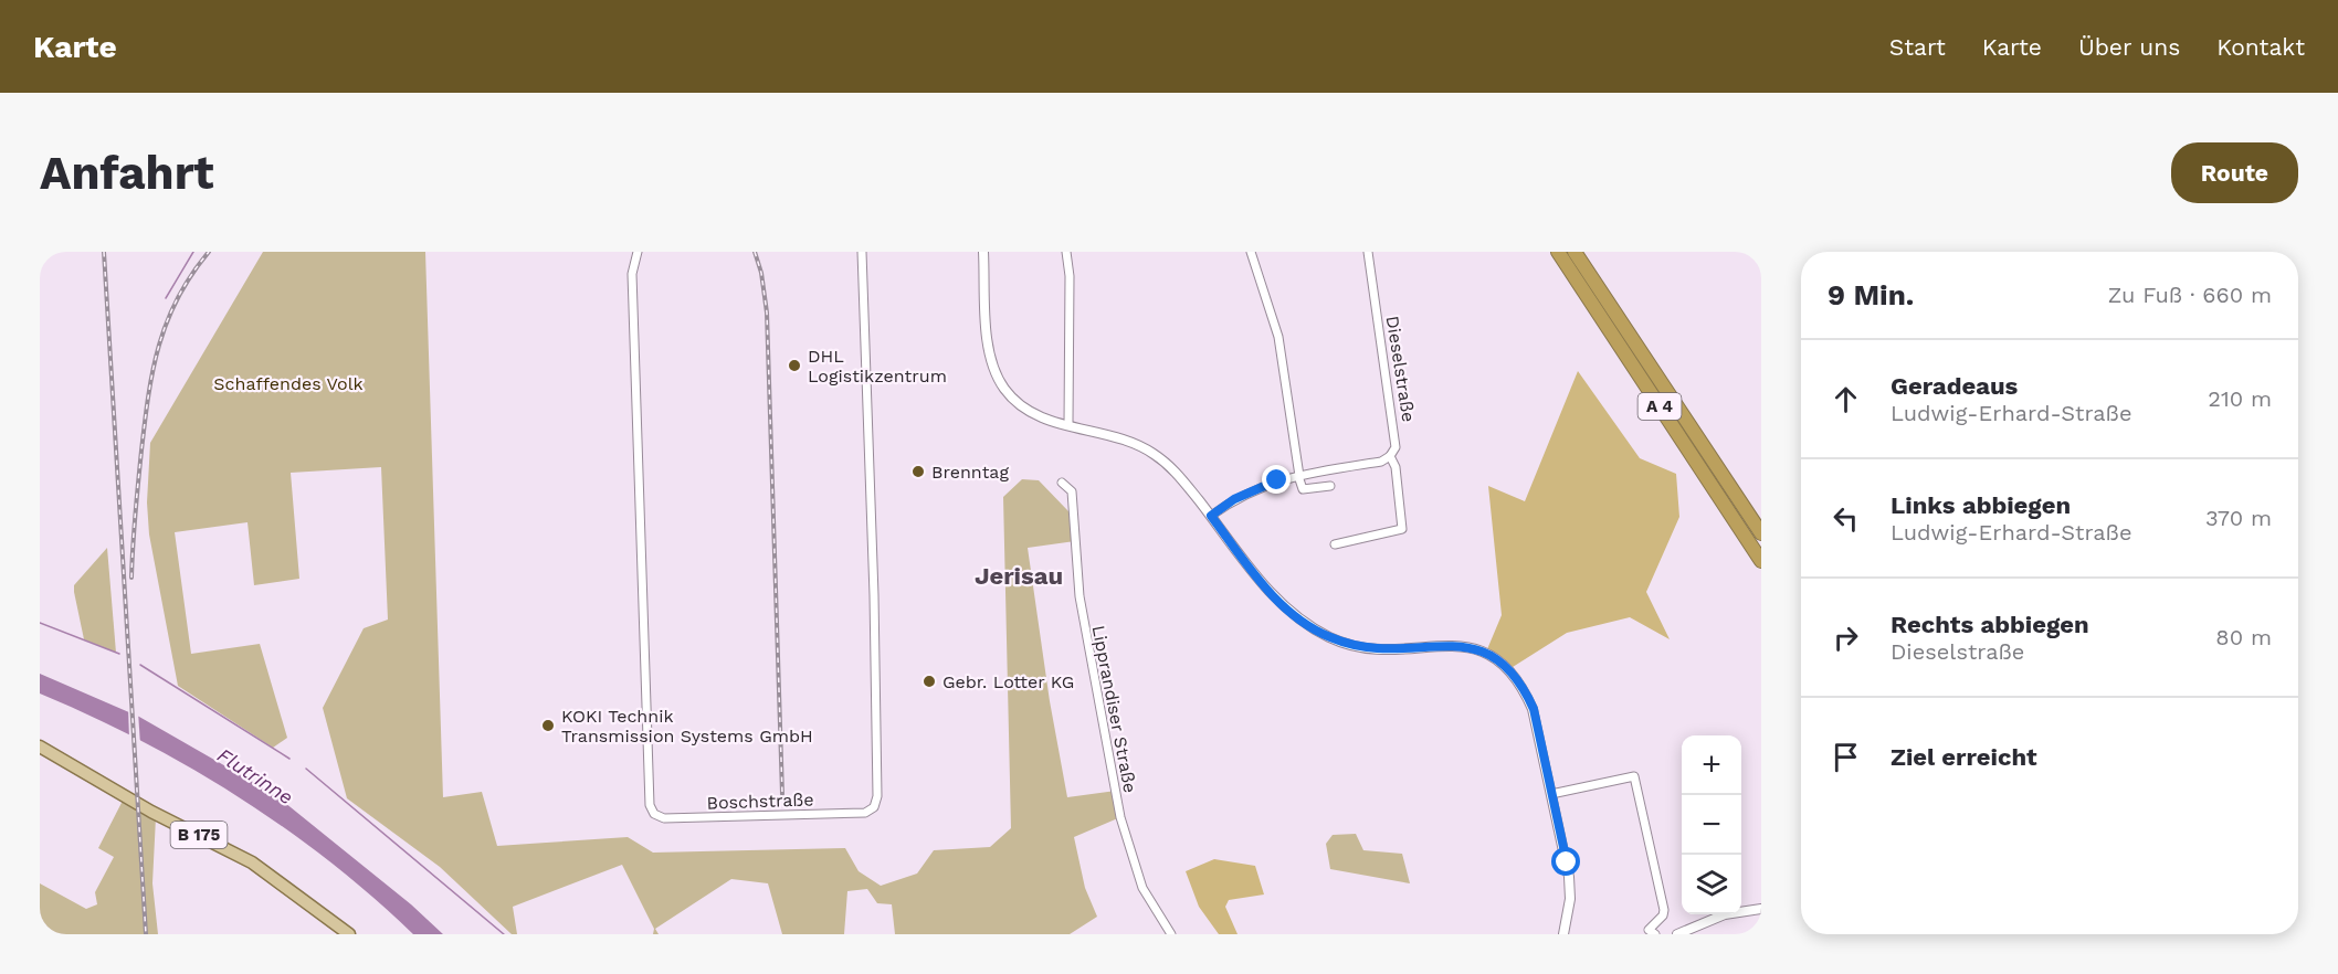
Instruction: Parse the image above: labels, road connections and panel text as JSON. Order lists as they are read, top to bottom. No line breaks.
{"streets":{"highway":["A 4"],"main road":["B 175"],"street":["Dieselstraße","Lipprandiser Straße","Boschstraße"]},"districts":["Jerisau"],"water":["Flutrinne"],"parks":["Schaffendes Volk"],"places":["DHL Logistikzentrum","Brenntag","Gebr. Lotter KG","KOKI Technik Transmission Systems GmbH"],"page":{"header":"Karte","nav":["Start","Karte","Über uns","Kontakt"],"buttons":"Route","title":"Anfahrt","heading":["9 Min.","Zu Fuß · 660 m"],"list":[["Geradeaus","Ludwig-Erhard-Straße","210 m"],["Links abbiegen","Ludwig-Erhard-Straße","370 m"],["Rechts abbiegen","Dieselstraße","80 m"],"Ziel erreicht"],"map_buttons":["+","−"]}}
